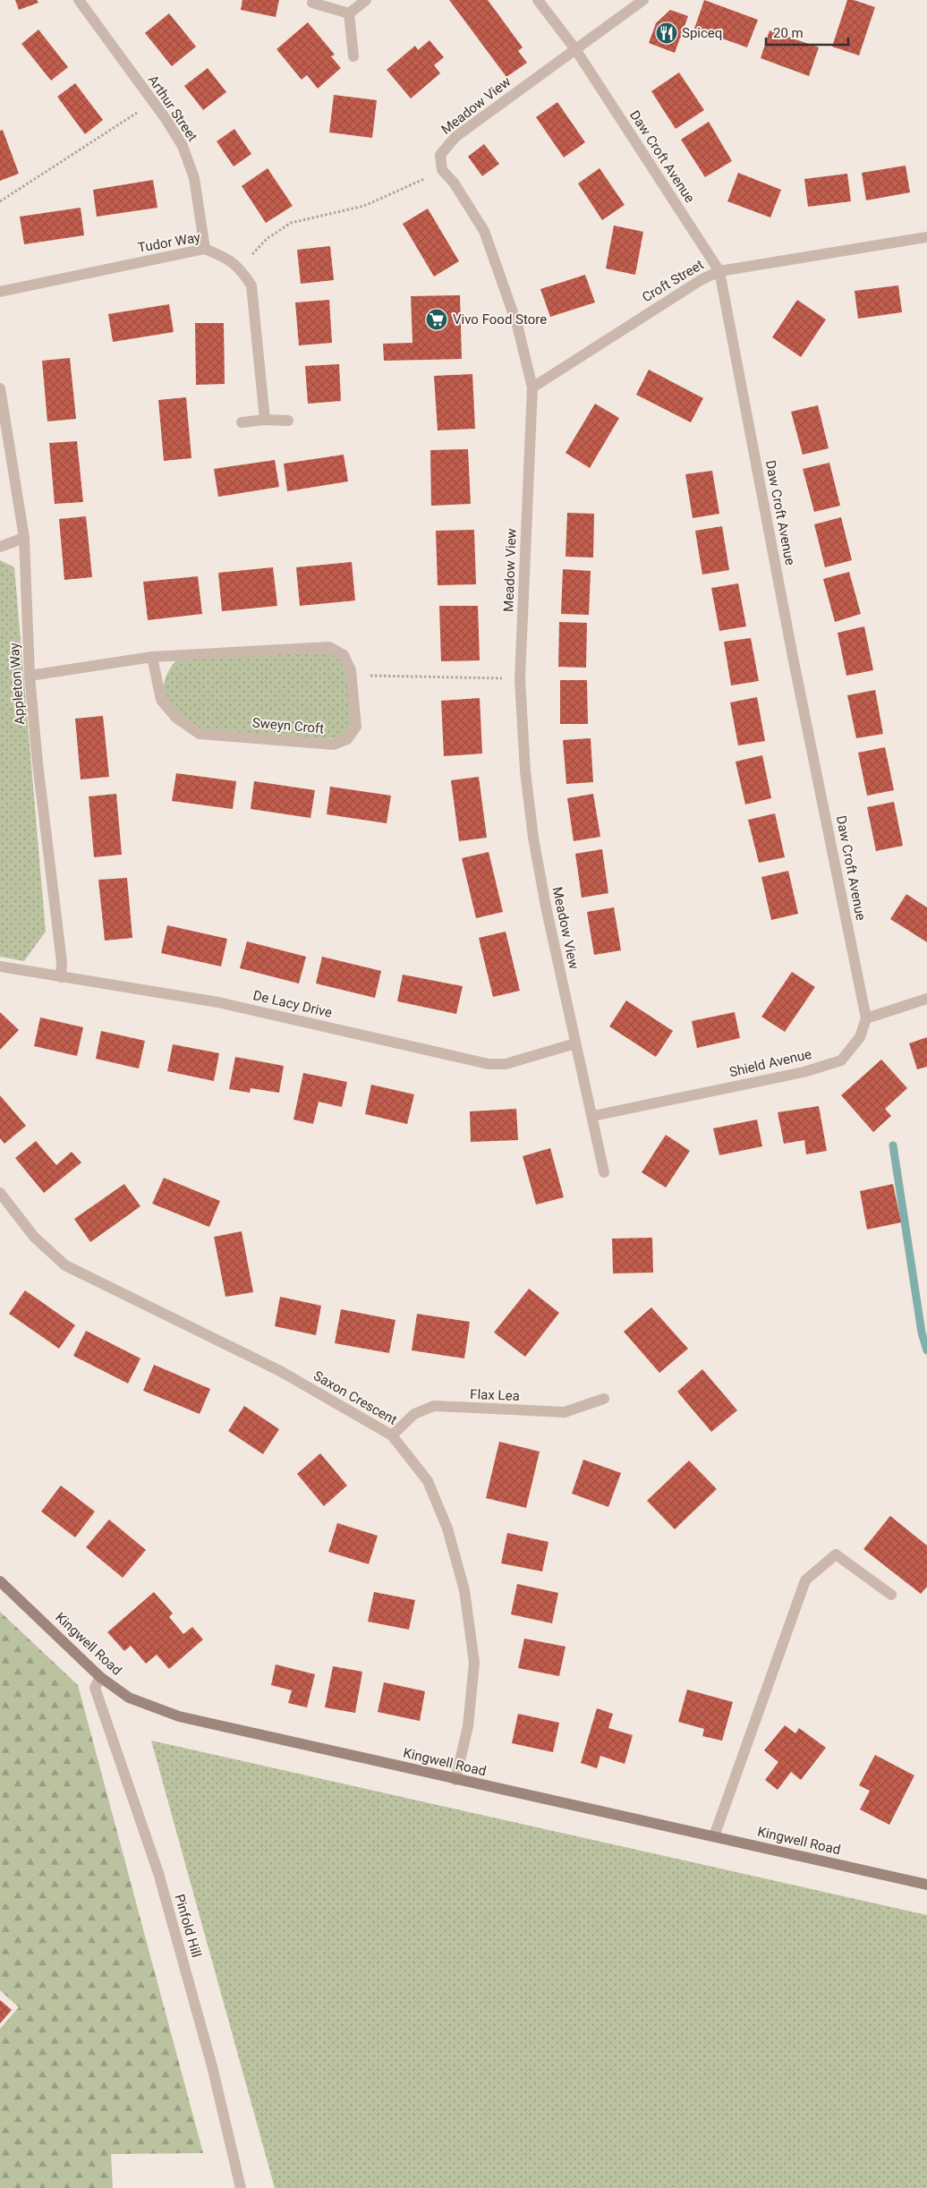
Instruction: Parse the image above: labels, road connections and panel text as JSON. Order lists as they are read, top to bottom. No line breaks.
{"streets":{"street":["Meadow View","Arthur Street","Daw Croft Avenue","Tudor Way","Croft Street","Appleton Way","Sweyn Croft","De Lacy Drive","Shield Avenue","Flax Lea","Saxon Crescent","Kingwell Road","Pinfold Hill"]},"crossings":[["Meadow View","Daw Croft Avenue"],["Meadow View","Croft Street"],["Meadow View","De Lacy Drive"],["Meadow View","Shield Avenue"],["Arthur Street","Tudor Way"],["Daw Croft Avenue","Croft Street"],["Daw Croft Avenue","Shield Avenue"],["Appleton Way","Sweyn Croft"],["Appleton Way","De Lacy Drive"],["Flax Lea","Saxon Crescent"],["Saxon Crescent","Kingwell Road"],["Kingwell Road","Pinfold Hill"]],"places":{"restaurant":["Spiceq"],"supermarket":["Vivo Food Store"]},"scale_bar":"20 m"}
